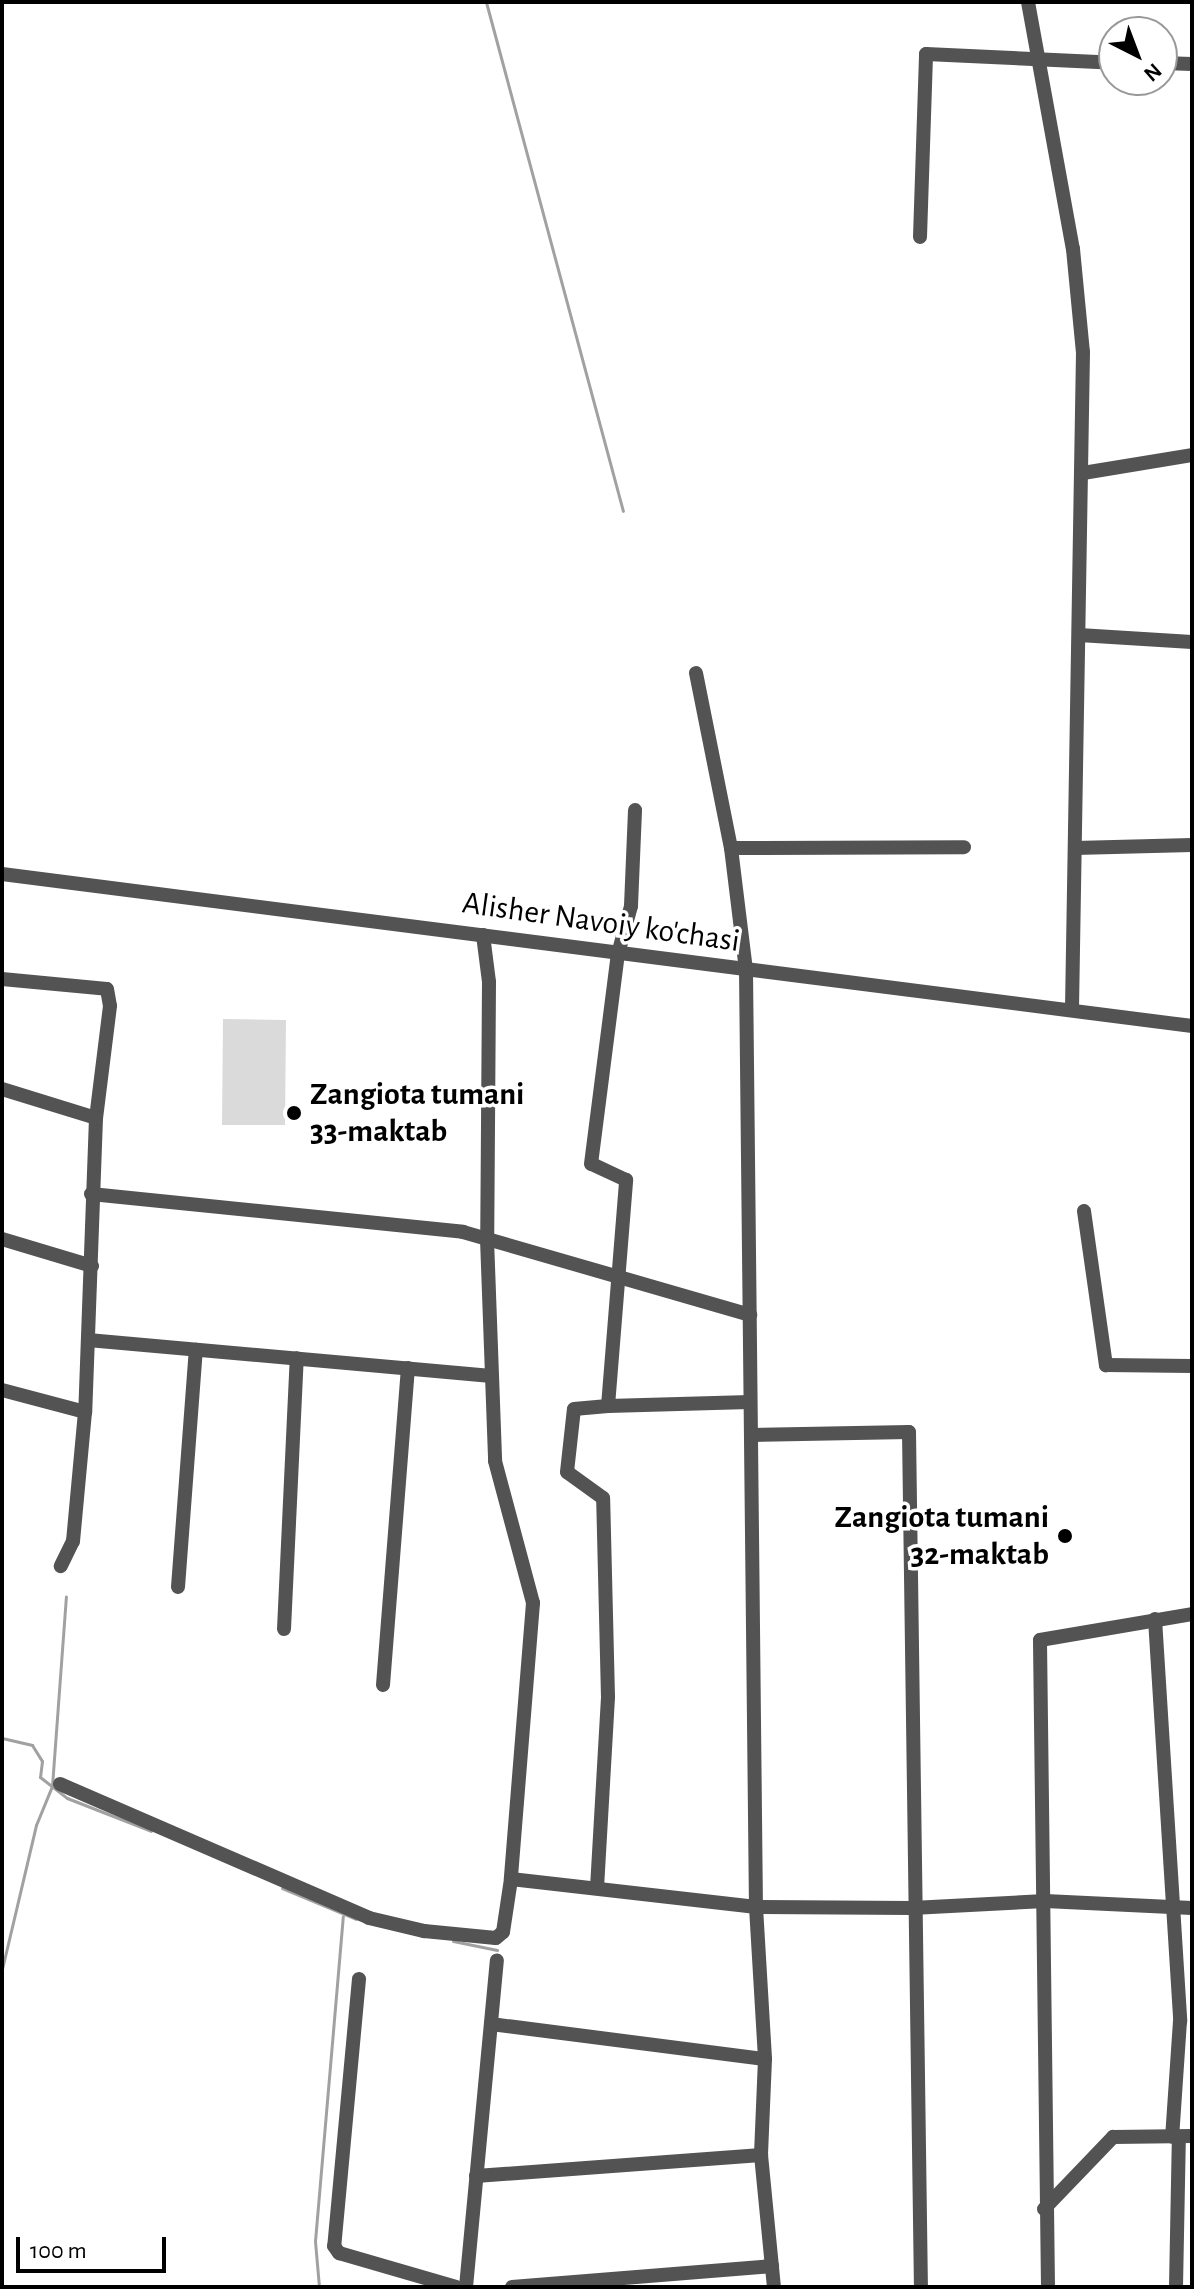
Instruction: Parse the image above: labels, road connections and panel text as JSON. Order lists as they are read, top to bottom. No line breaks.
{"streets":{"street":["Alisher Navoiy ko'chasi"]},"places":["Zangiota tumani 33-maktab","Zangiota tumani 32-maktab"],"scale_bar":"100 m","north":"bottom right"}
